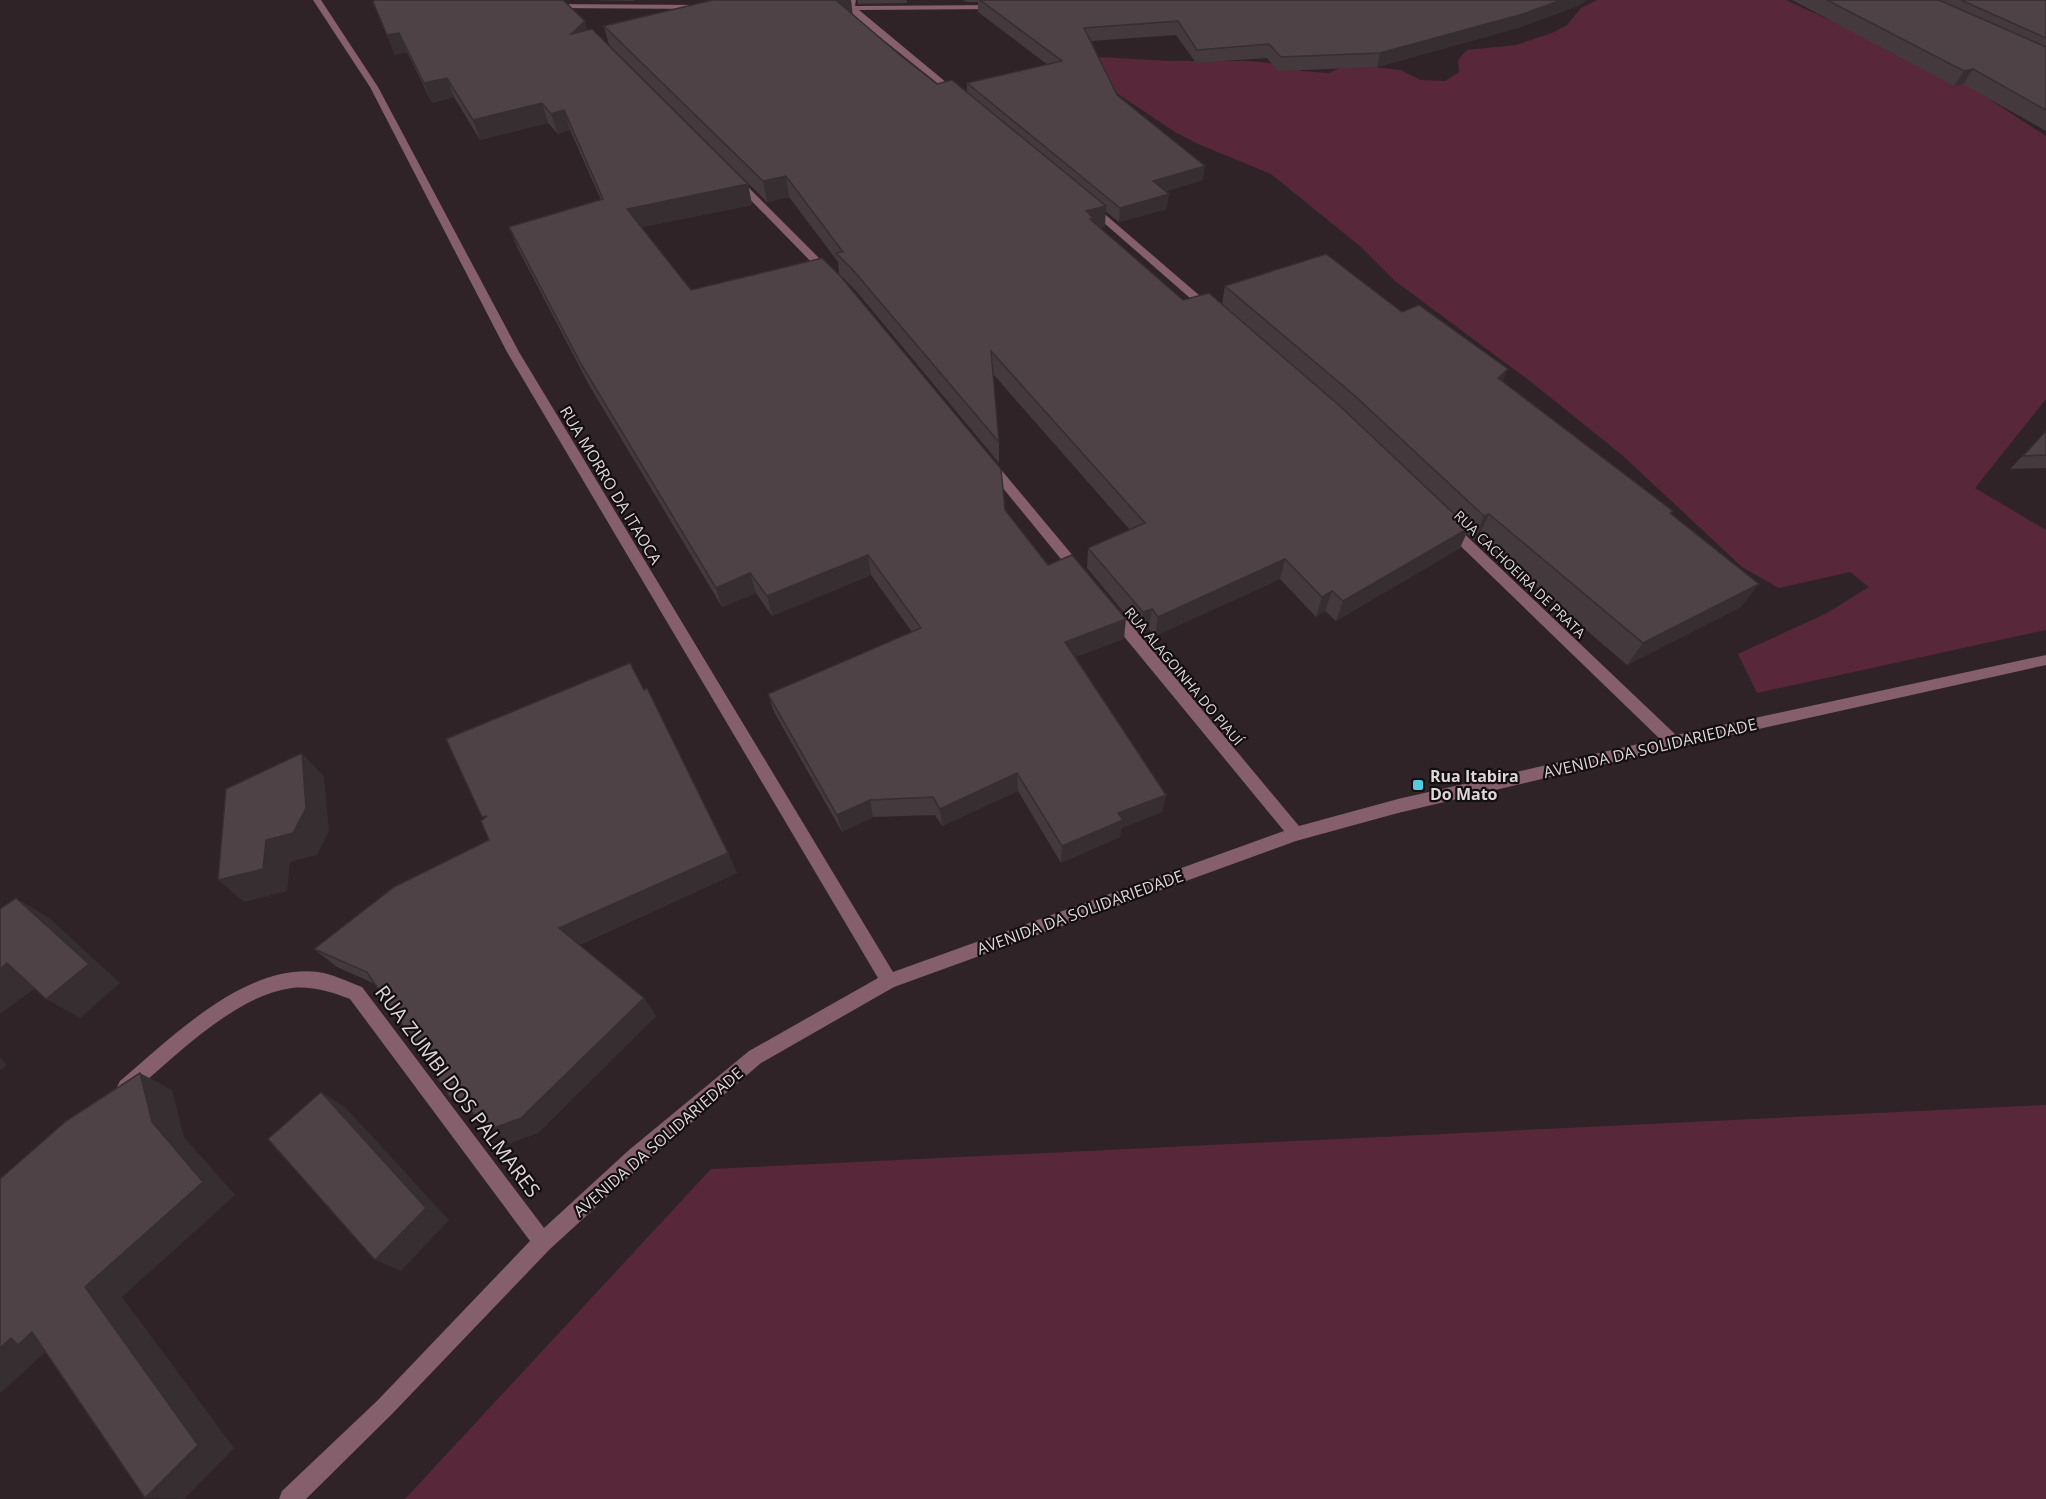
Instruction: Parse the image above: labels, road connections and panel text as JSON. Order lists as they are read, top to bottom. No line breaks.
{"streets":{"street":["RUA MORRO DA ITAOCA","RUA CACHOEIRA DE PRATA","RUA ALAGOINHA DO PIAUÍ","AVENIDA DA SOLIDARIEDADE","RUA ZUMBI DOS PALMARES"]},"crossings":[["RUA MORRO DA ITAOCA","AVENIDA DA SOLIDARIEDADE"],["RUA CACHOEIRA DE PRATA","AVENIDA DA SOLIDARIEDADE"],["RUA ALAGOINHA DO PIAUÍ","AVENIDA DA SOLIDARIEDADE"],["AVENIDA DA SOLIDARIEDADE","RUA ZUMBI DOS PALMARES"]],"places":{"transit":["Rua Itabira Do Mato"]}}
